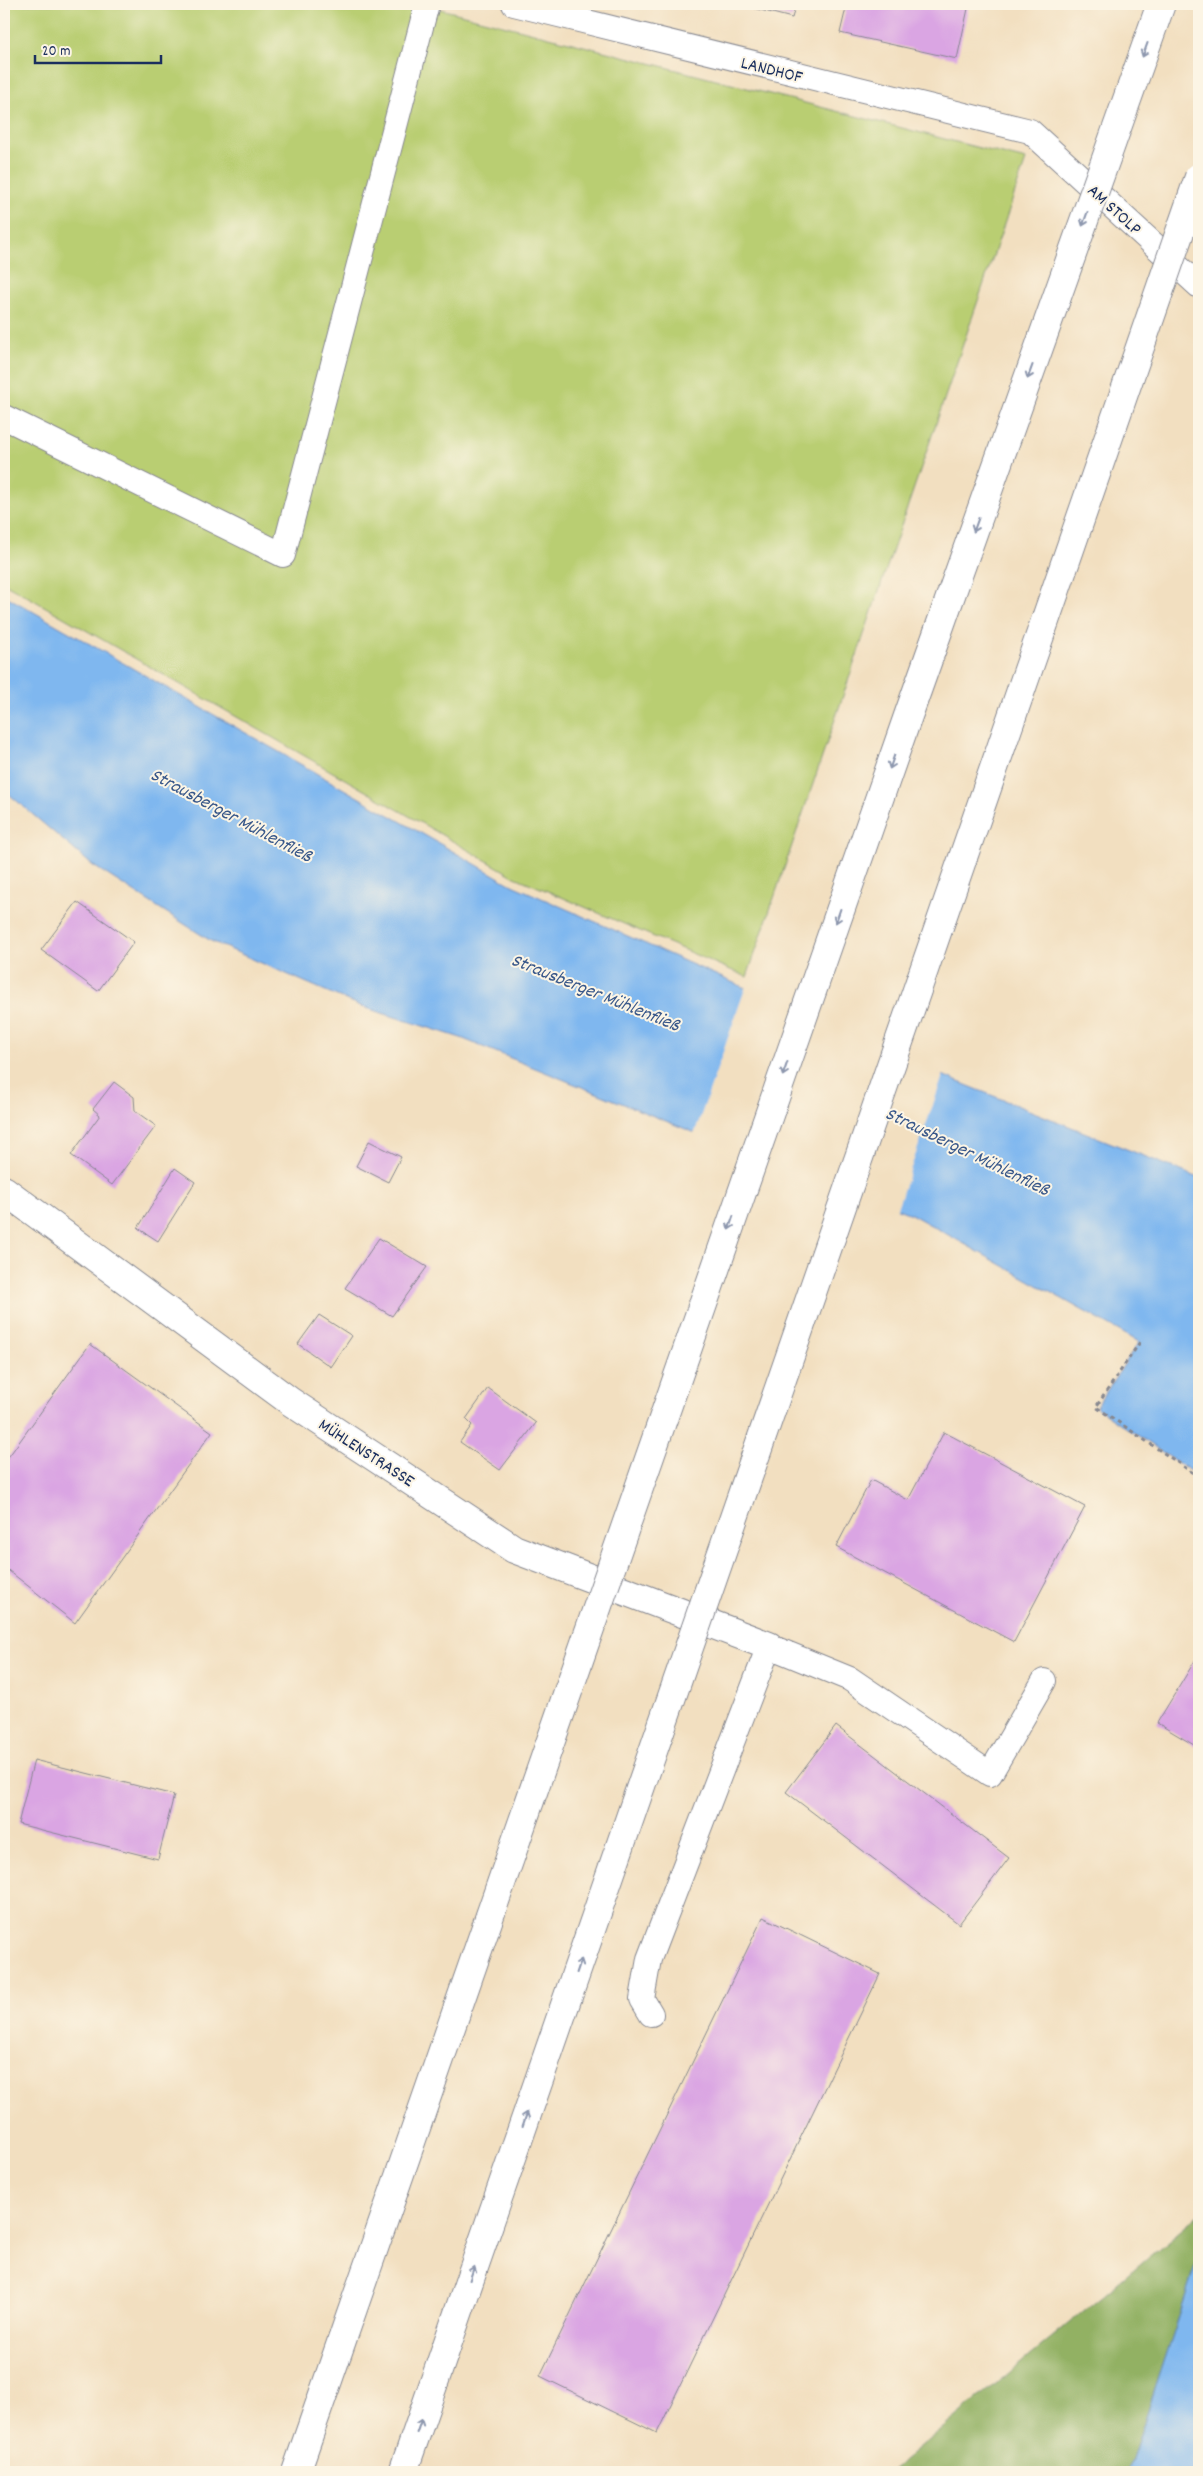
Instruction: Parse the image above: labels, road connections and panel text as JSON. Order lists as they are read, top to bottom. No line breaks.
{"streets":{"main road":["MÜHLENSTRASSE"],"lane":["LANDHOF","AM STOLP"]},"crossings":[["LANDHOF","AM STOLP"]],"water":["Strausberger Mühlenfließ"],"scale_bar":"20 m"}
